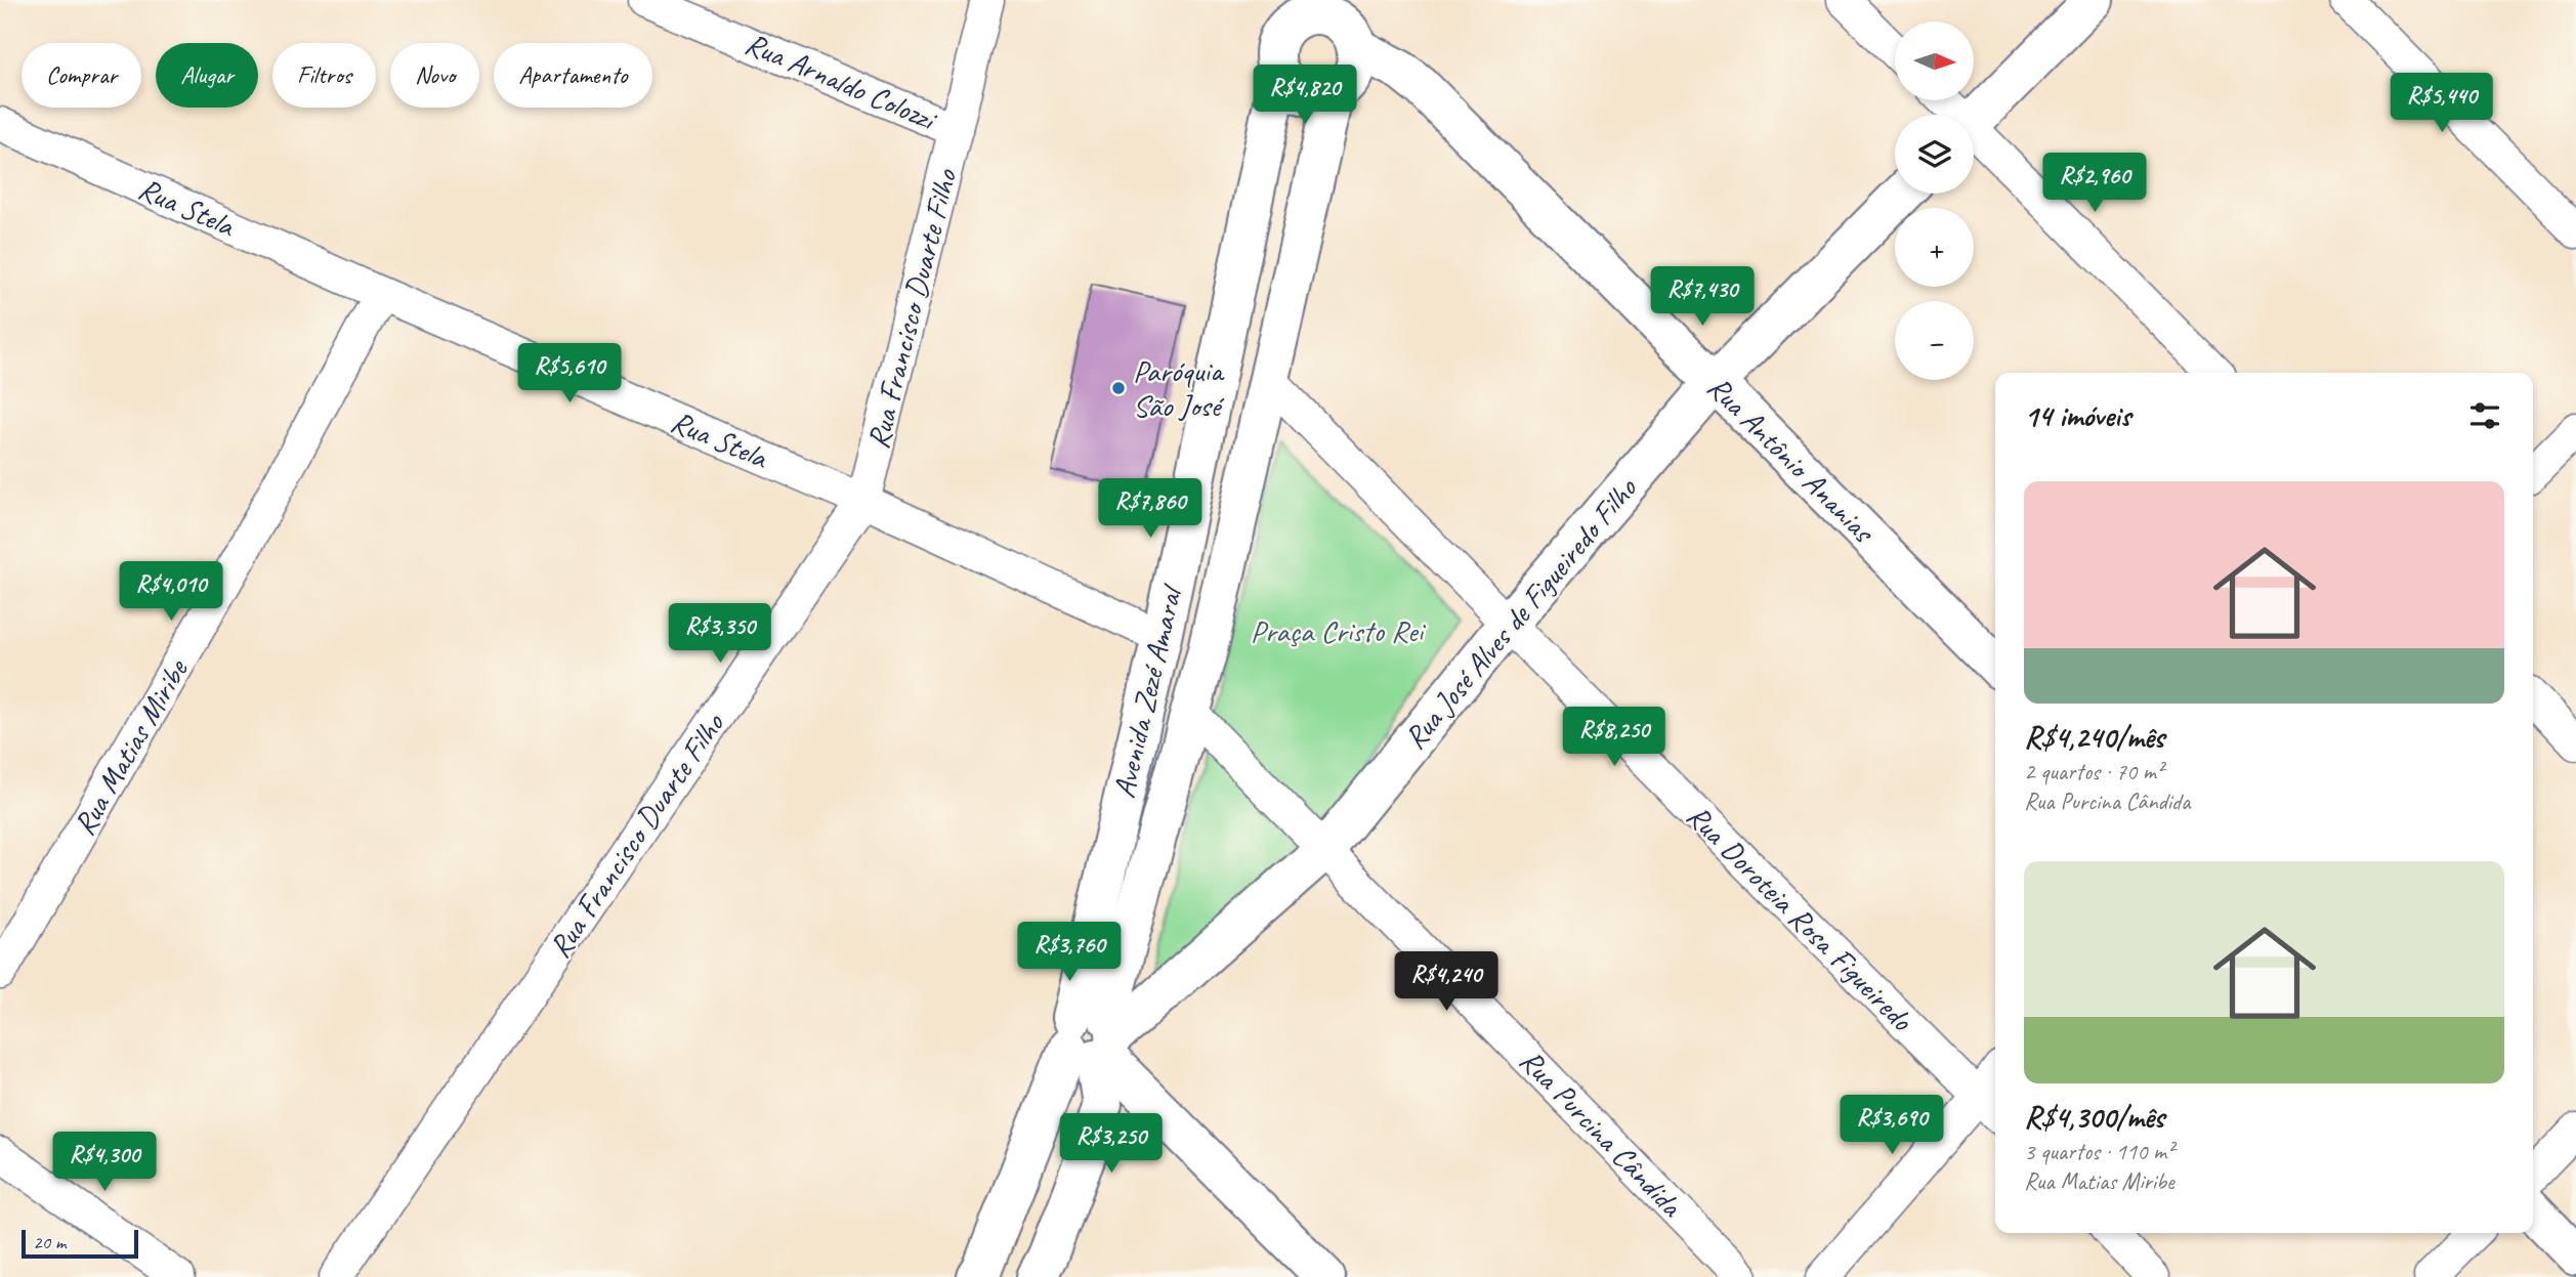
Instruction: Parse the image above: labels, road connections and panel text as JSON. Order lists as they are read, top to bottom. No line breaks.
{"streets":{"main road":["Rua Antônio Ananias","Rua José Alves de Figueiredo Filho","Avenida Zezé Amaral"],"street":["Rua Arnaldo Colozzi","Rua Stela","Rua Francisco Duarte Filho","Rua Matias Miribe","Rua Doroteia Rosa Figueiredo","Rua Purcina Cândida"]},"crossings":[["Rua Arnaldo Colozzi","Rua Francisco Duarte Filho"],["Rua Stela","Rua Francisco Duarte Filho"],["Rua Stela","Avenida Zezé Amaral"],["Rua Stela","Rua Matias Miribe"],["Rua Antônio Ananias","Rua José Alves de Figueiredo Filho"],["Rua Antônio Ananias","Avenida Zezé Amaral"],["Rua José Alves de Figueiredo Filho","Avenida Zezé Amaral"],["Rua José Alves de Figueiredo Filho","Rua Doroteia Rosa Figueiredo"],["Rua José Alves de Figueiredo Filho","Rua Purcina Cândida"],["Avenida Zezé Amaral","Rua Doroteia Rosa Figueiredo"],["Avenida Zezé Amaral","Rua Purcina Cândida"]],"parks":["Praça Cristo Rei"],"places":["Paróquia São José"],"scale_bar":"20 m","north":"right","page":{"map_buttons":["+","−"],"chip":["Comprar","Alugar","Filtros","Novo","Apartamento"],"price":["R$4,820","R$5,440","R$2,960","R$7,430","R$5,610","R$7,860","R$4,010","R$3,350","R$8,250","R$3,760","R$4,240","R$3,690","R$3,250","R$4,300"],"heading":"14 imóveis","list":[{"name":"R$4,240/mês","note":"2 quartos · 70 m² · Rua Purcina Cândida"},{"name":"R$4,300/mês","note":"3 quartos · 110 m² · Rua Matias Miribe"}],"scale":"20 m"}}
